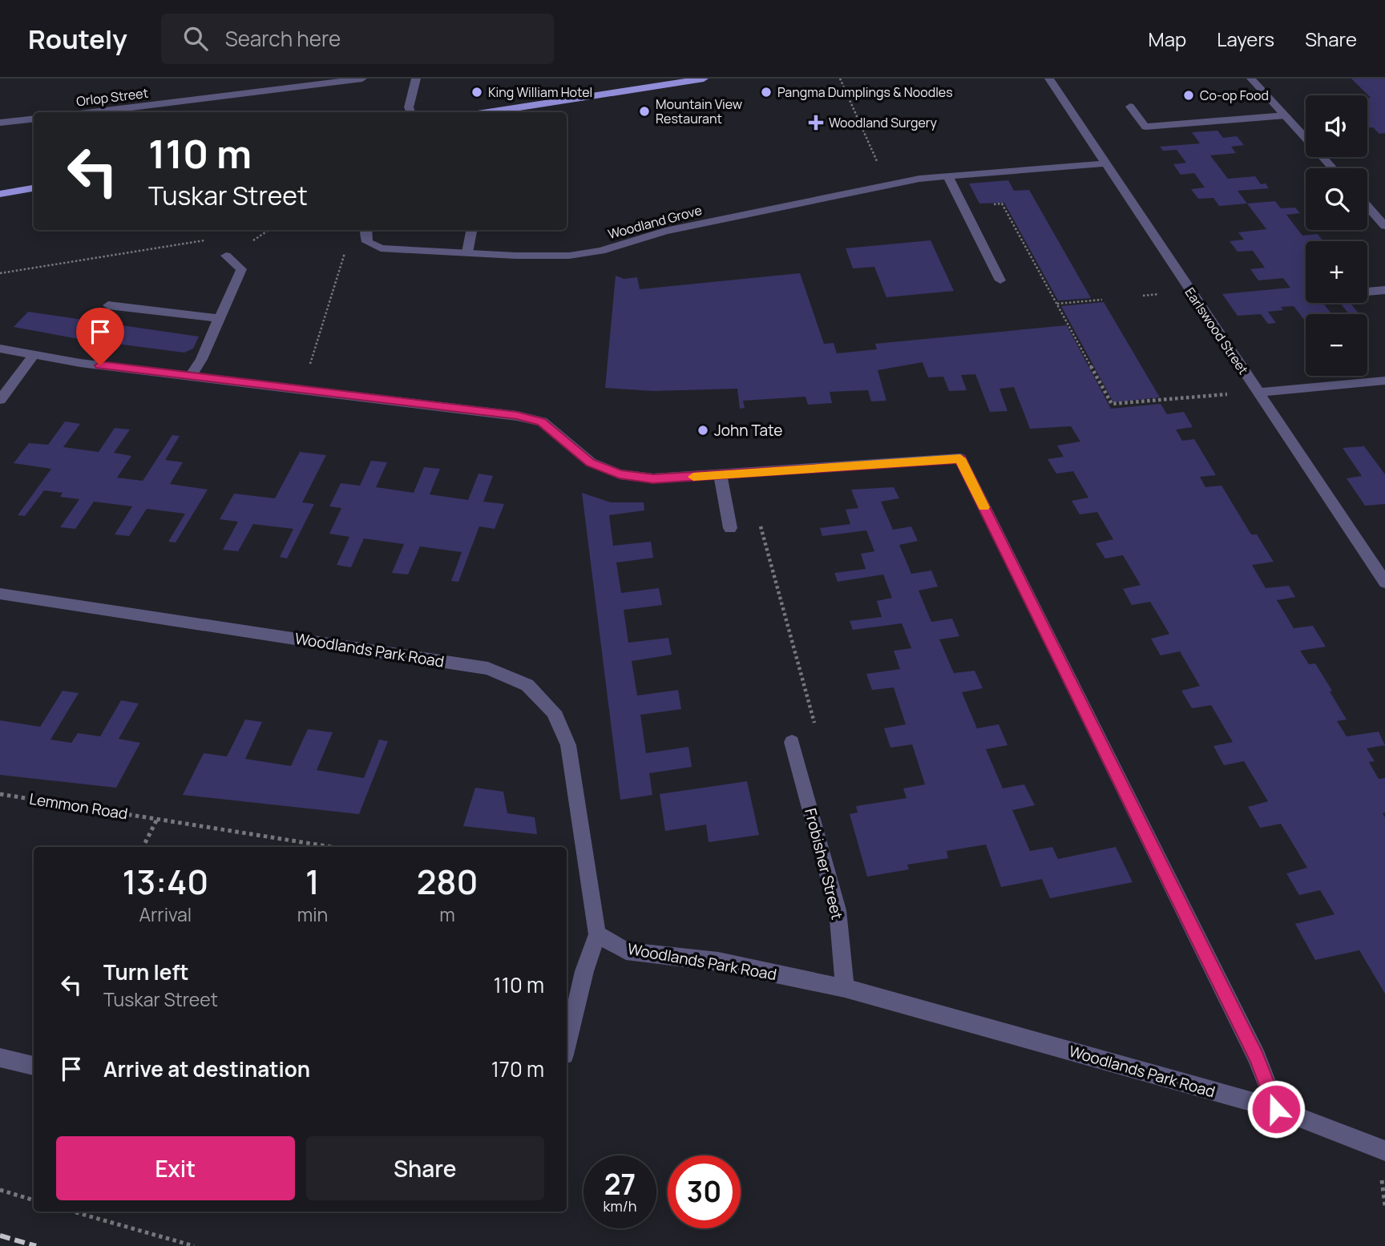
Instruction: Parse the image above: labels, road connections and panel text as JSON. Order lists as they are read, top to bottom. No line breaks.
{"streets":{"street":["Orlop Street","Woodland Grove","Earlswood Street","Woodlands Park Road","Frobisher Street"],"path":["Lemmon Road"]},"crossings":[["Woodland Grove","Earlswood Street"],["Woodlands Park Road","Frobisher Street"]],"places":{"other":["King William Hotel","Pangma Dumplings & Noodles","Co-op Food","Mountain View Restaurant","John Tate"],"health":["Woodland Surgery"]},"page":{"header":"Routely","search":"Search here","nav":["Map","Layers","Share"],"map_buttons":["+","−"],"turn":["110 m","Tuskar Street"],"eta":["13:40","Arrival","1","min","280","m"],"list":[{"name":"Turn left","note":"Tuskar Street","value":"110 m"},{"name":"Arrive at destination","value":"170 m"}],"buttons":["Exit","Share"],"speed":"27 km/h","limit":"30"}}
